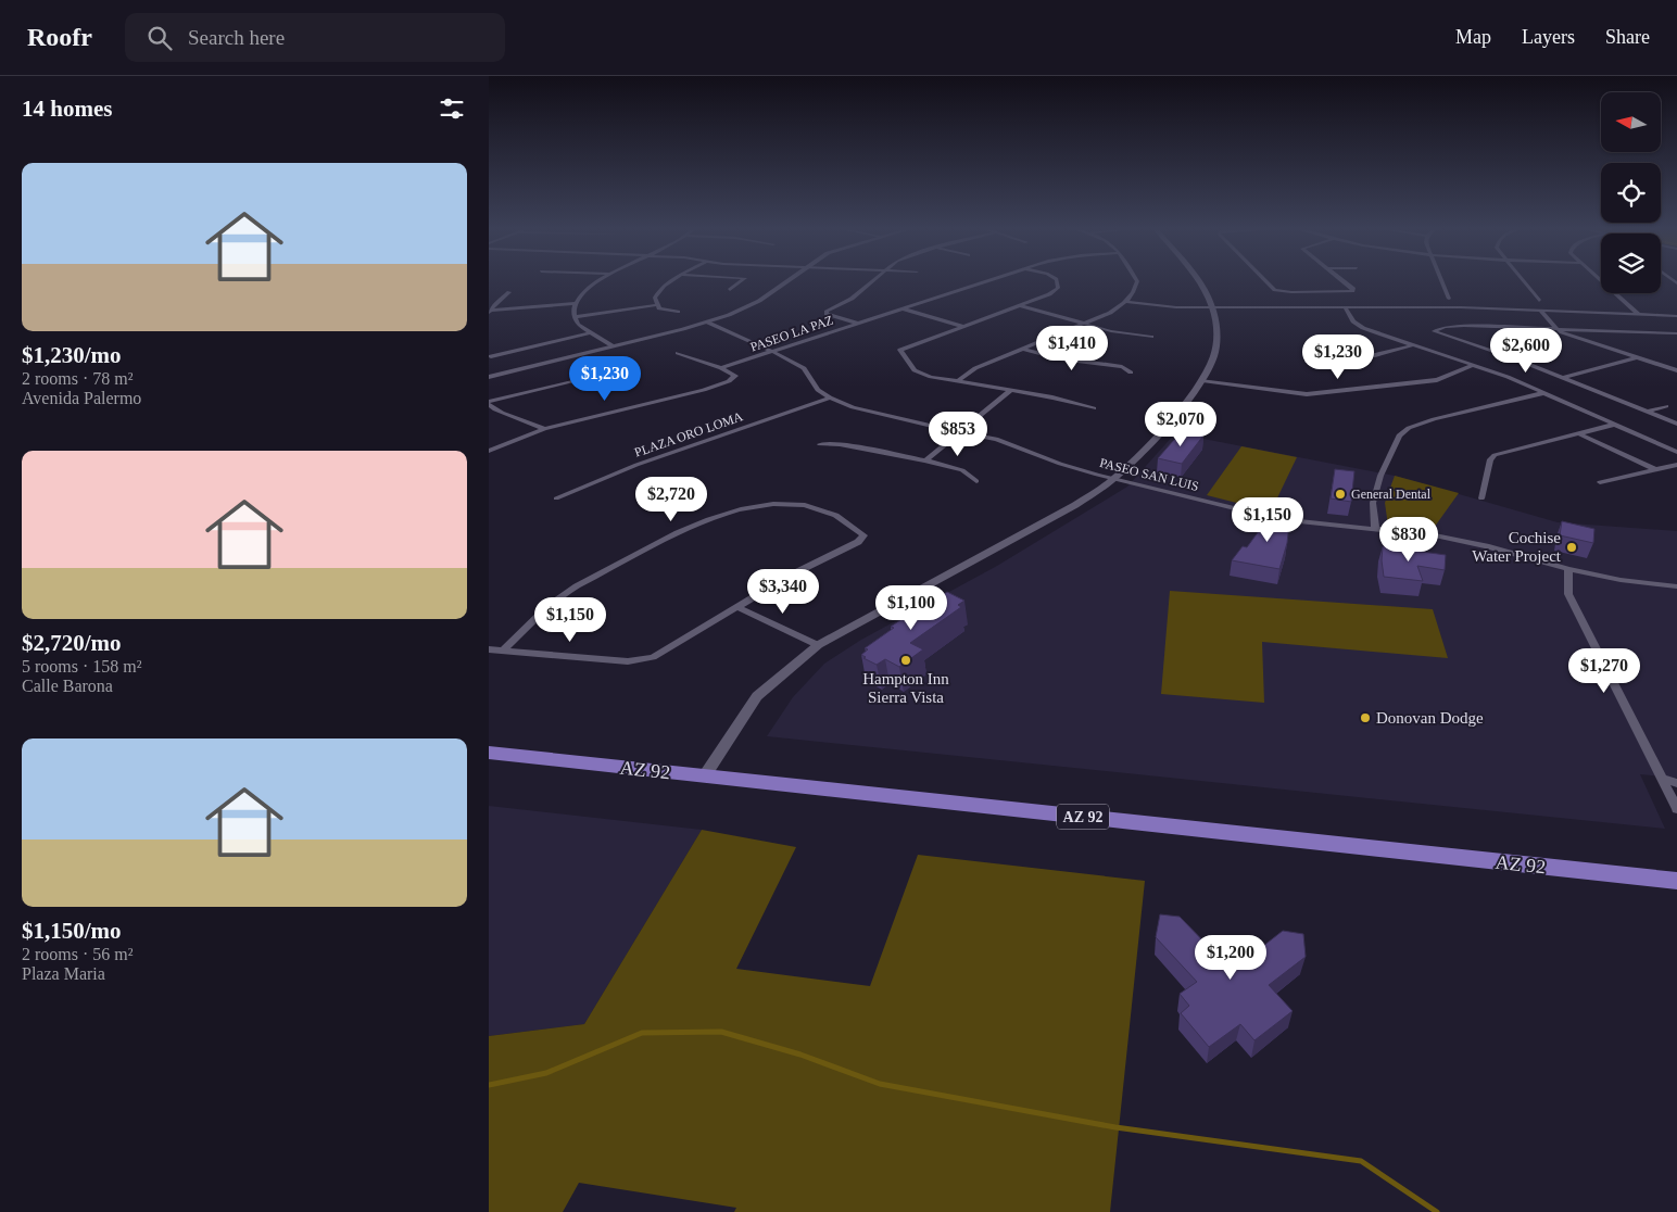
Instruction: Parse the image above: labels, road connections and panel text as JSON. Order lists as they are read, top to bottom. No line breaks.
{"streets":{"main road":["AZ 92"],"street":["PASEO LA PAZ","PLAZA ORO LOMA","PASEO SAN LUIS"]},"crossings":[["PASEO LA PAZ","PASEO SAN LUIS"],["PLAZA ORO LOMA","PASEO SAN LUIS"]],"places":["General Dental","Cochise Water Project","Hampton Inn Sierra Vista","Donovan Dodge"],"north":"left","page":{"header":"Roofr","search":"Search here","nav":["Map","Layers","Share"],"heading":"14 homes","list":[{"name":"$1,230/mo","note":"2 rooms · 78 m² · Avenida Palermo"},{"name":"$2,720/mo","note":"5 rooms · 158 m² · Calle Barona"},{"name":"$1,150/mo","note":"2 rooms · 56 m² · Plaza Maria"}],"price":["$1,410","$2,600","$1,230","$1,230","$2,070","$853","$2,720","$1,150","$830","$3,340","$1,100","$1,150","$1,270","$1,200"]}}
